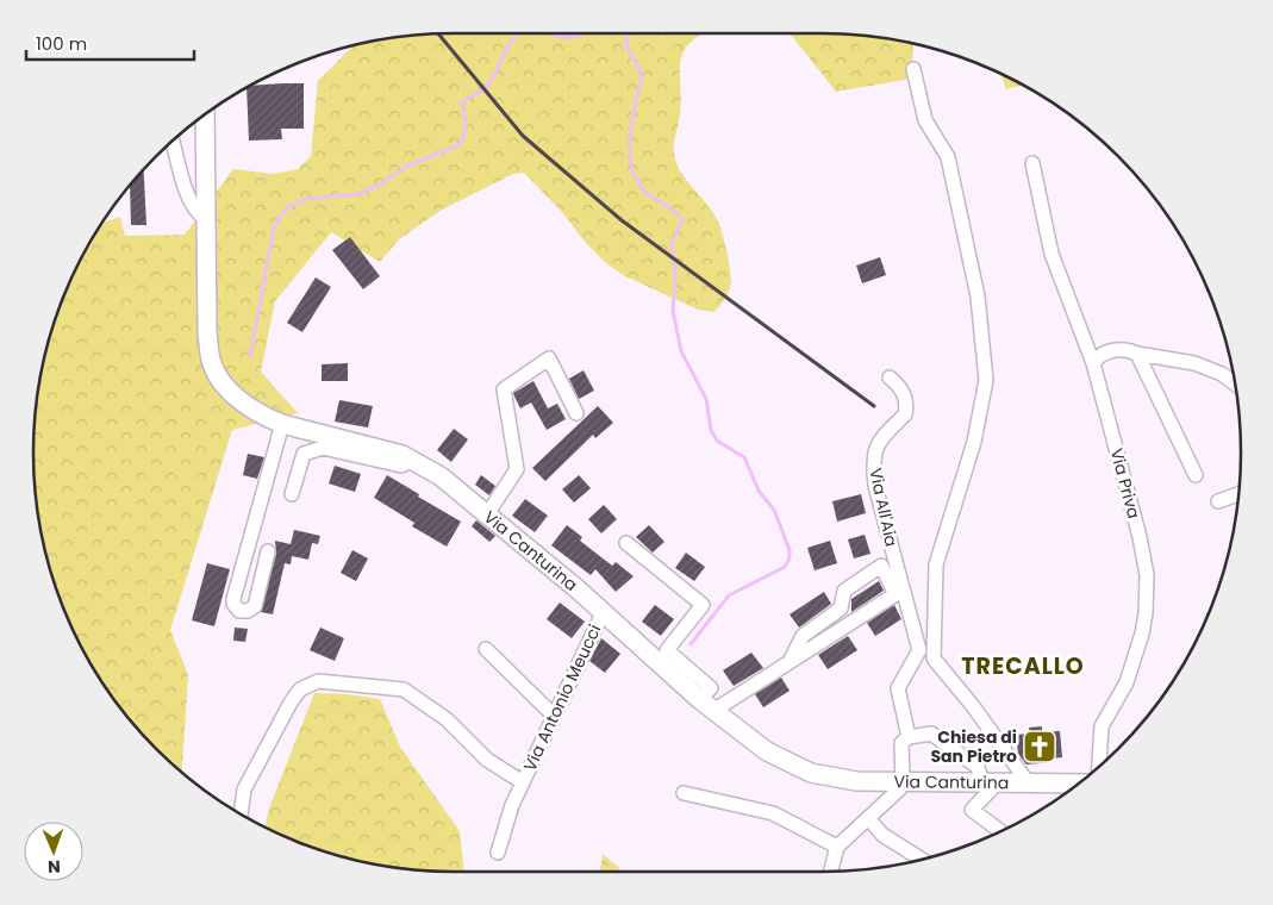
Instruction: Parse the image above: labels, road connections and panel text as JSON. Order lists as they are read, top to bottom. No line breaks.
{"streets":{"main road":["Via Canturina"],"street":["Via Priva","Via All'Aia","Via Antonio Meucci"]},"crossings":[["Via Canturina","Via Antonio Meucci"]],"districts":["TRECALLO"],"places":{"church":["Chiesa di San Pietro"]},"scale_bar":"100 m","north":"bottom"}
